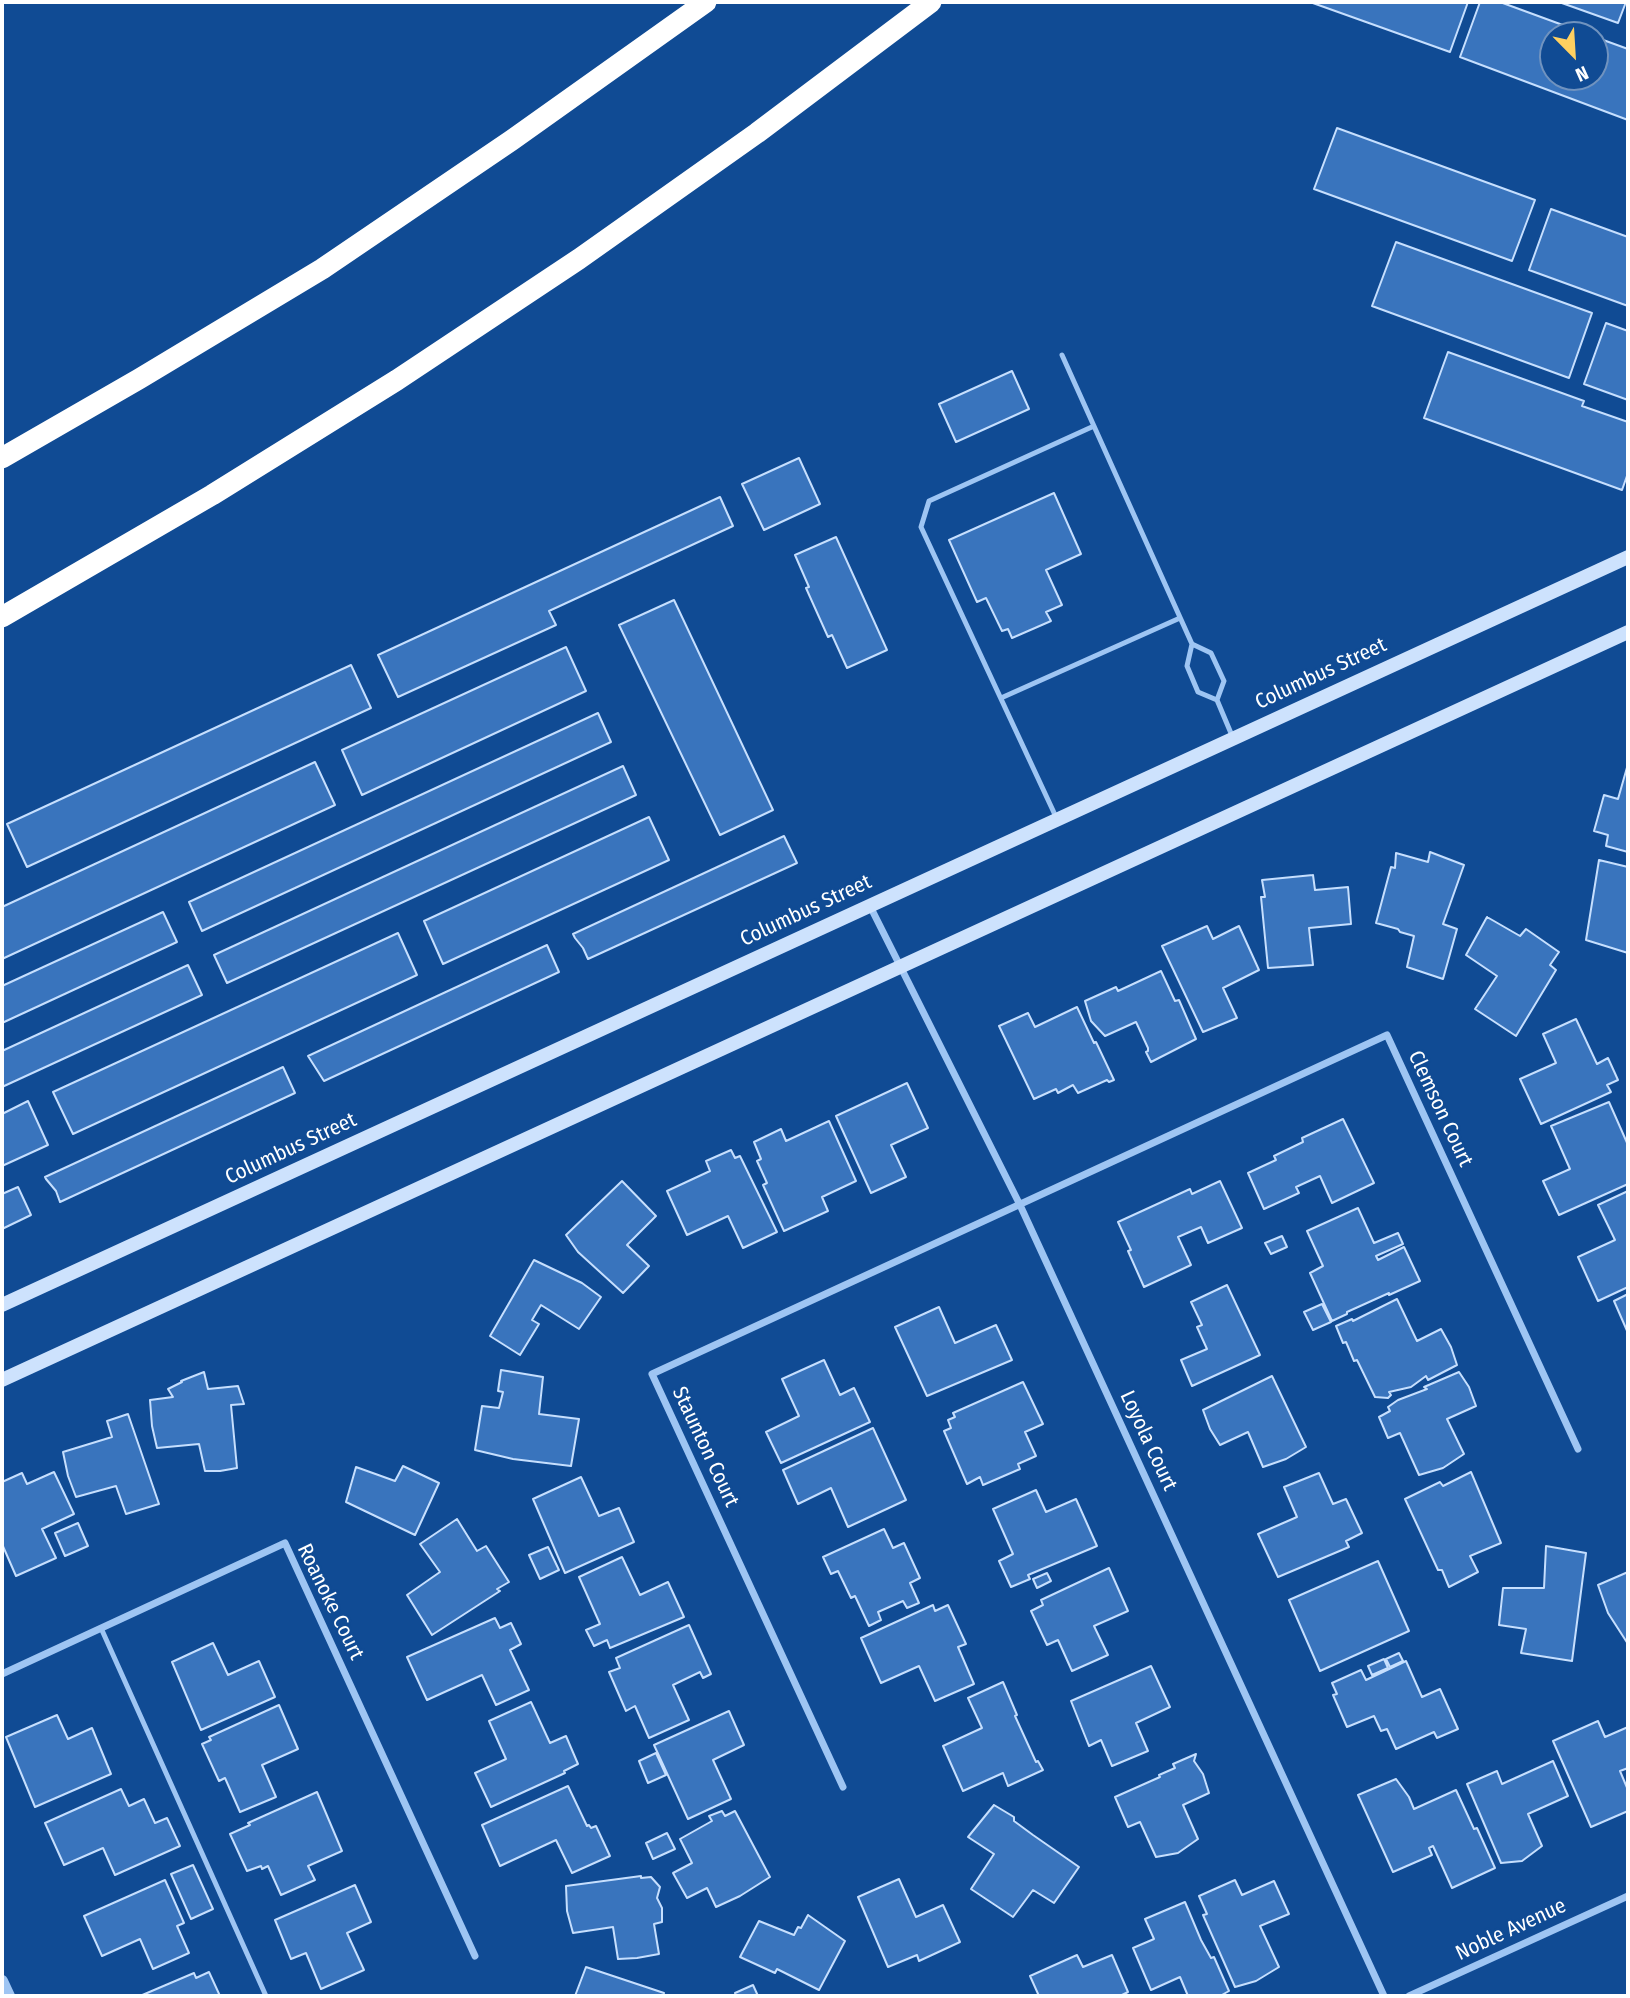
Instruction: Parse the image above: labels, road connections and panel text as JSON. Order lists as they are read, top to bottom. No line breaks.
{"streets":{"main road":["Columbus Street"],"street":["Clemson Court","Loyola Court","Staunton Court","Roanoke Court","Noble Avenue"]},"crossings":[["Columbus Street","Loyola Court"],["Clemson Court","Loyola Court"],["Clemson Court","Staunton Court"],["Loyola Court","Staunton Court"]],"north":"bottom right"}
